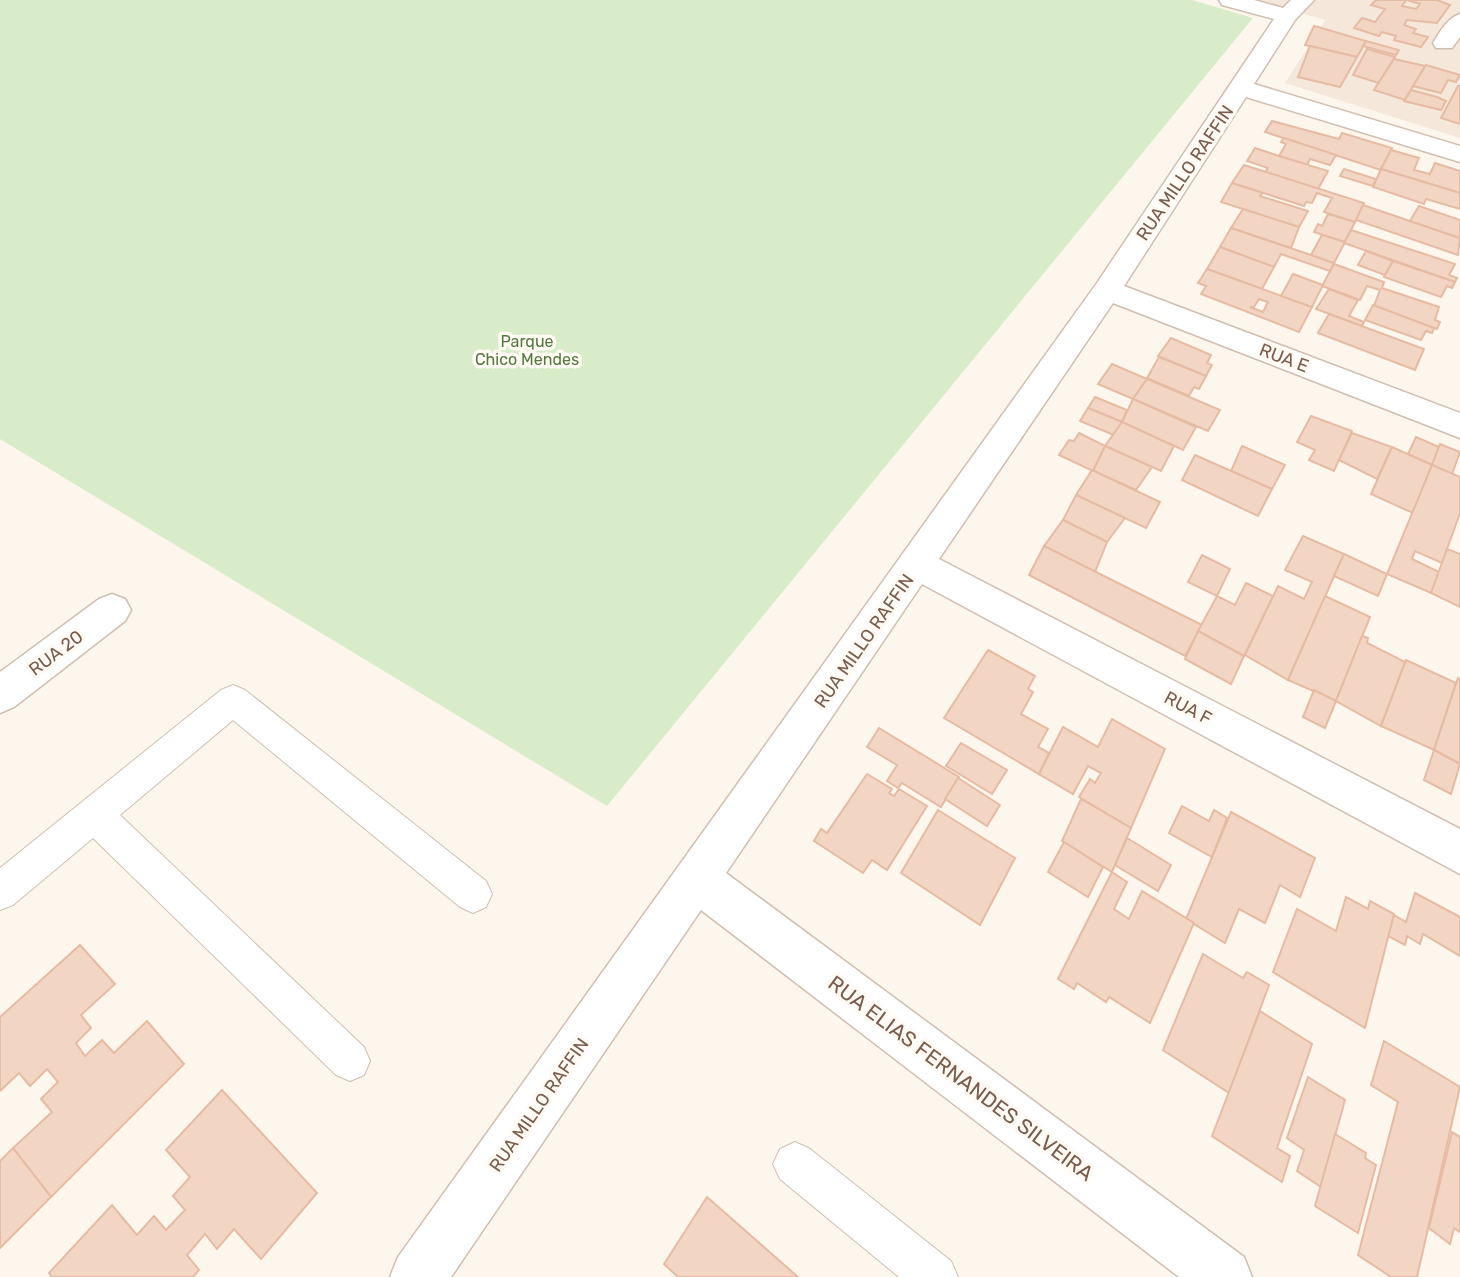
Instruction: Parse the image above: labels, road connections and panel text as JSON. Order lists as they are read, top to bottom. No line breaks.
{"streets":{"street":["RUA MILLO RAFFIN","RUA E","RUA 20","RUA F","RUA ELIAS FERNANDES SILVEIRA"]},"crossings":[["RUA MILLO RAFFIN","RUA E"],["RUA MILLO RAFFIN","RUA F"],["RUA MILLO RAFFIN","RUA ELIAS FERNANDES SILVEIRA"]],"parks":["Parque Chico Mendes"]}
